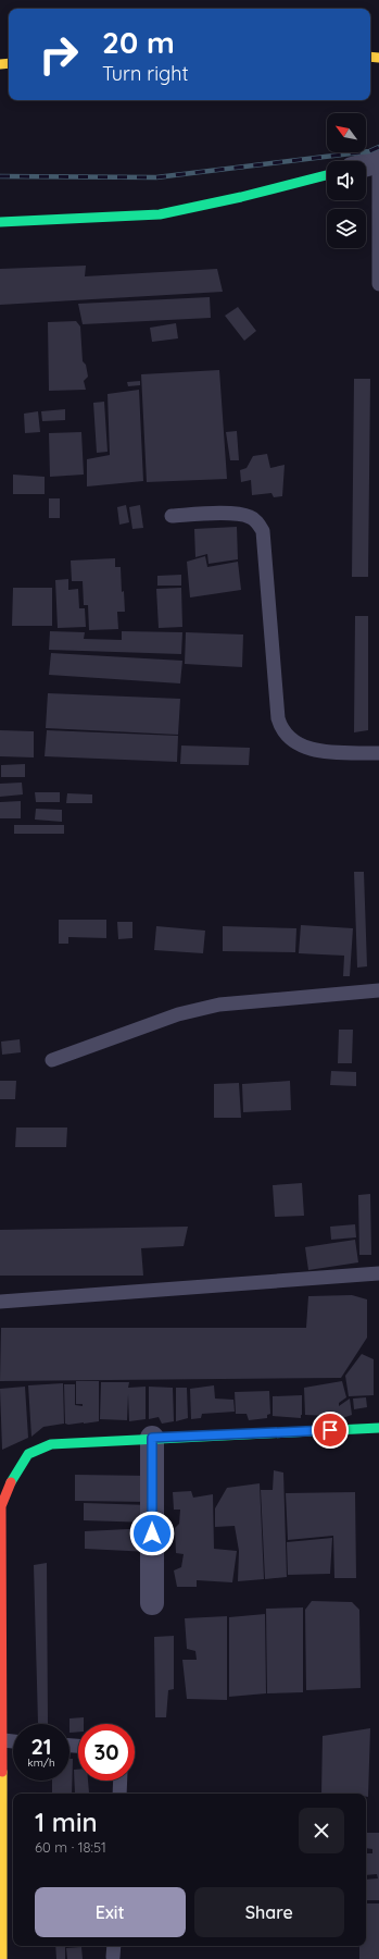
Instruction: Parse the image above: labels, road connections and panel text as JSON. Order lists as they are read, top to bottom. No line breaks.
{"north":"top left","page":{"turn":["20 m","Turn right"],"speed":"21 km/h","limit":"30","heading":["1 min","60 m · 18:51"],"buttons":["Exit","Share"]}}
